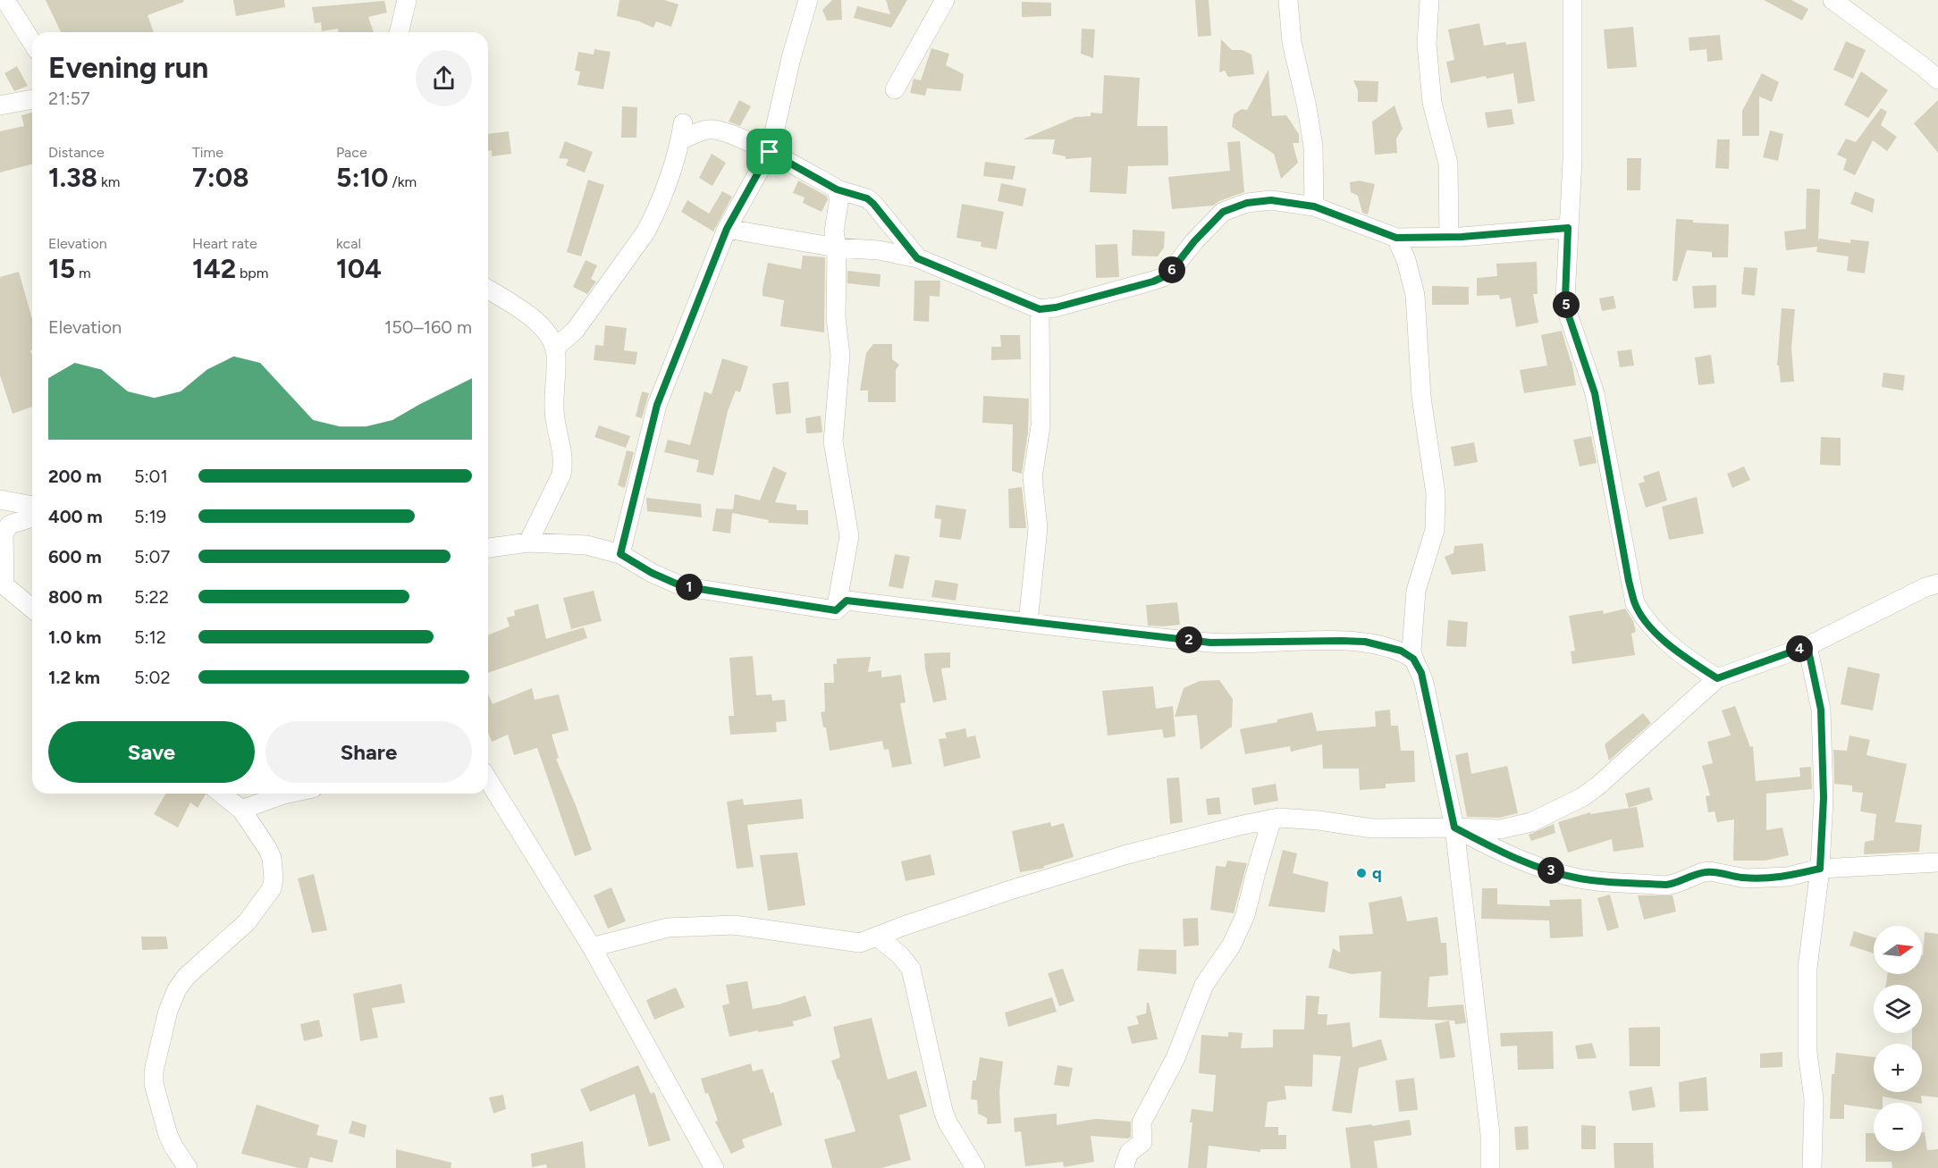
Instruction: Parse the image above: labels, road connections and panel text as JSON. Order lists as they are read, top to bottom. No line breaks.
{"places":["q"],"north":"right","page":{"heading":["Evening run","21:57"],"stats":[["Distance","1.38 km"],["Time","7:08"],["Pace","5:10 /km"],["Elevation","15 m"],["Heart rate","142 bpm"],["kcal","104"]],"pins":["6","5","1","2","4","3"],"chart":["Elevation","150–160 m"],"list":[{"name":"200 m","note":"5:01"},{"name":"400 m","note":"5:19"},{"name":"600 m","note":"5:07"},{"name":"800 m","note":"5:22"},{"name":"1.0 km","note":"5:12"},{"name":"1.2 km","note":"5:02"}],"buttons":["Save","Share"],"map_buttons":["+","−"]}}
